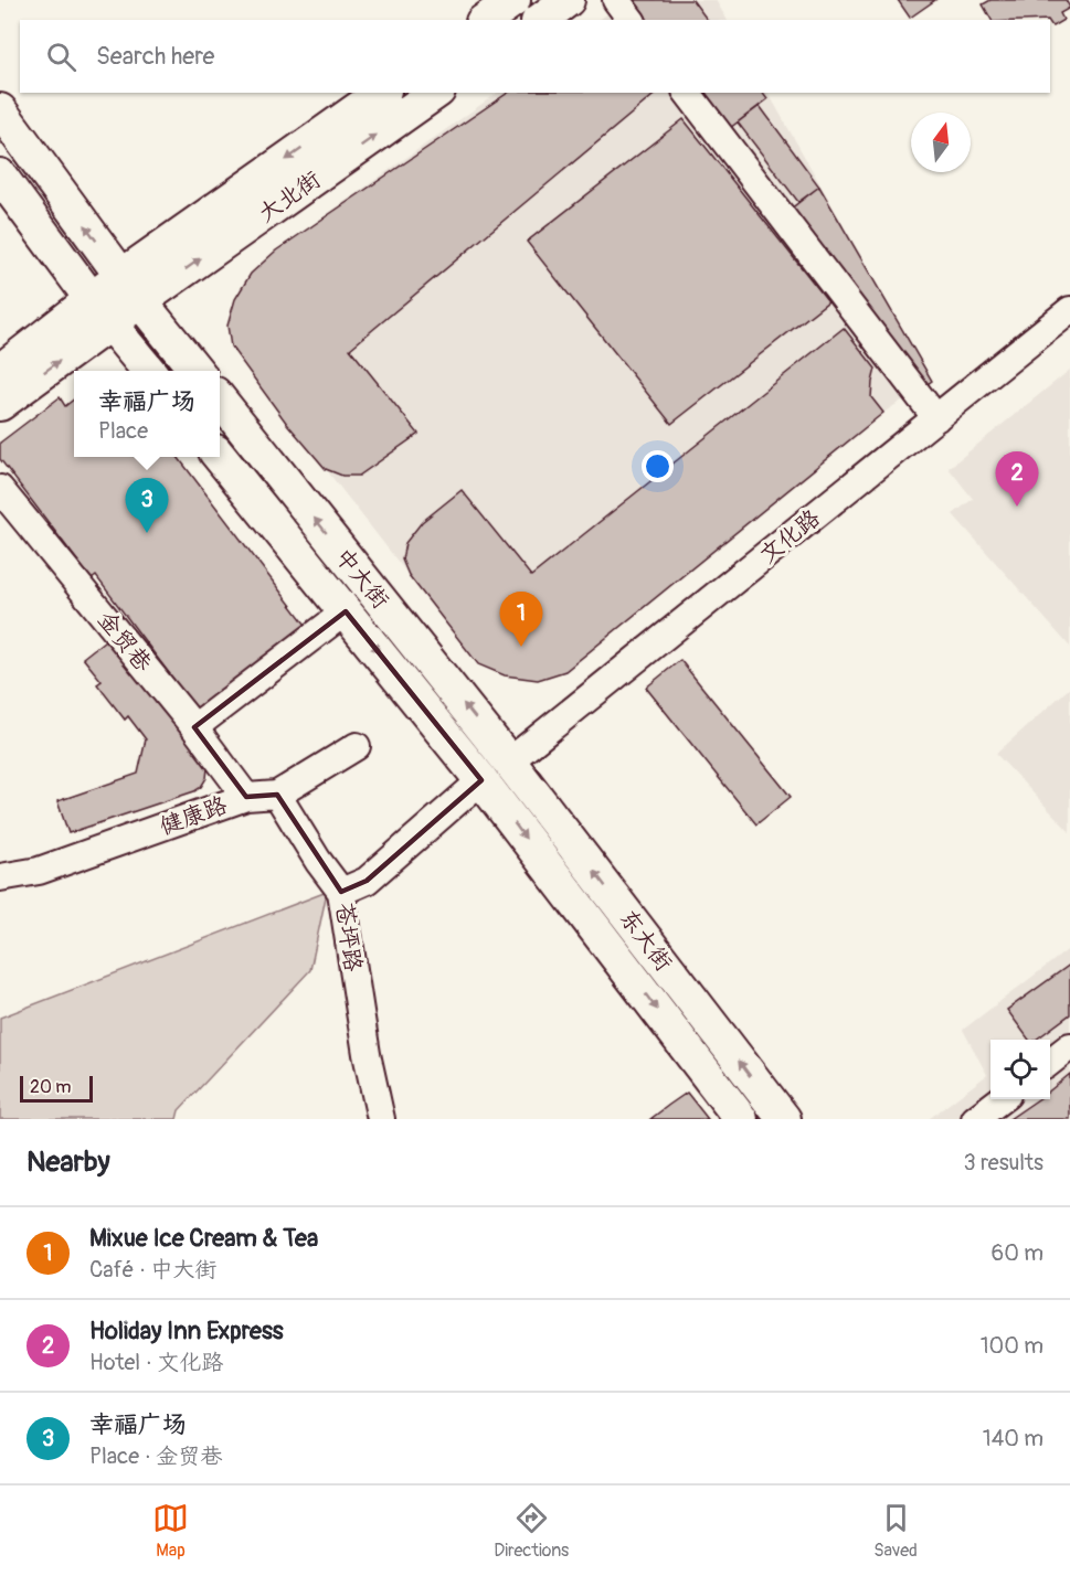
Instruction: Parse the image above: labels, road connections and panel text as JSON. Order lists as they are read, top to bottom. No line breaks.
{"streets":{"main road":["大北街","中大街","东大街"],"street":["文化路","金贸巷","健康路","苍坪路"]},"crossings":[["文化路","中大街"],["文化路","东大街"],["中大街","苍坪路"],["中大街","东大街"],["金贸巷","健康路"],["苍坪路","东大街"]],"scale_bar":"20 m","north":"top","page":{"search":"Search here","popup":["幸福广场","Place"],"pins":["2","3","1"],"scale":"20 m","heading":["Nearby","3 results"],"list":[{"mark":"1","name":"Mixue Ice Cream & Tea","note":"Café · 中大街","value":"60 m"},{"mark":"2","name":"Holiday Inn Express","note":"Hotel · 文化路","value":"100 m"},{"mark":"3","name":"幸福广场","note":"Place · 金贸巷","value":"140 m"}],"nav":["Map","Directions","Saved"]}}
